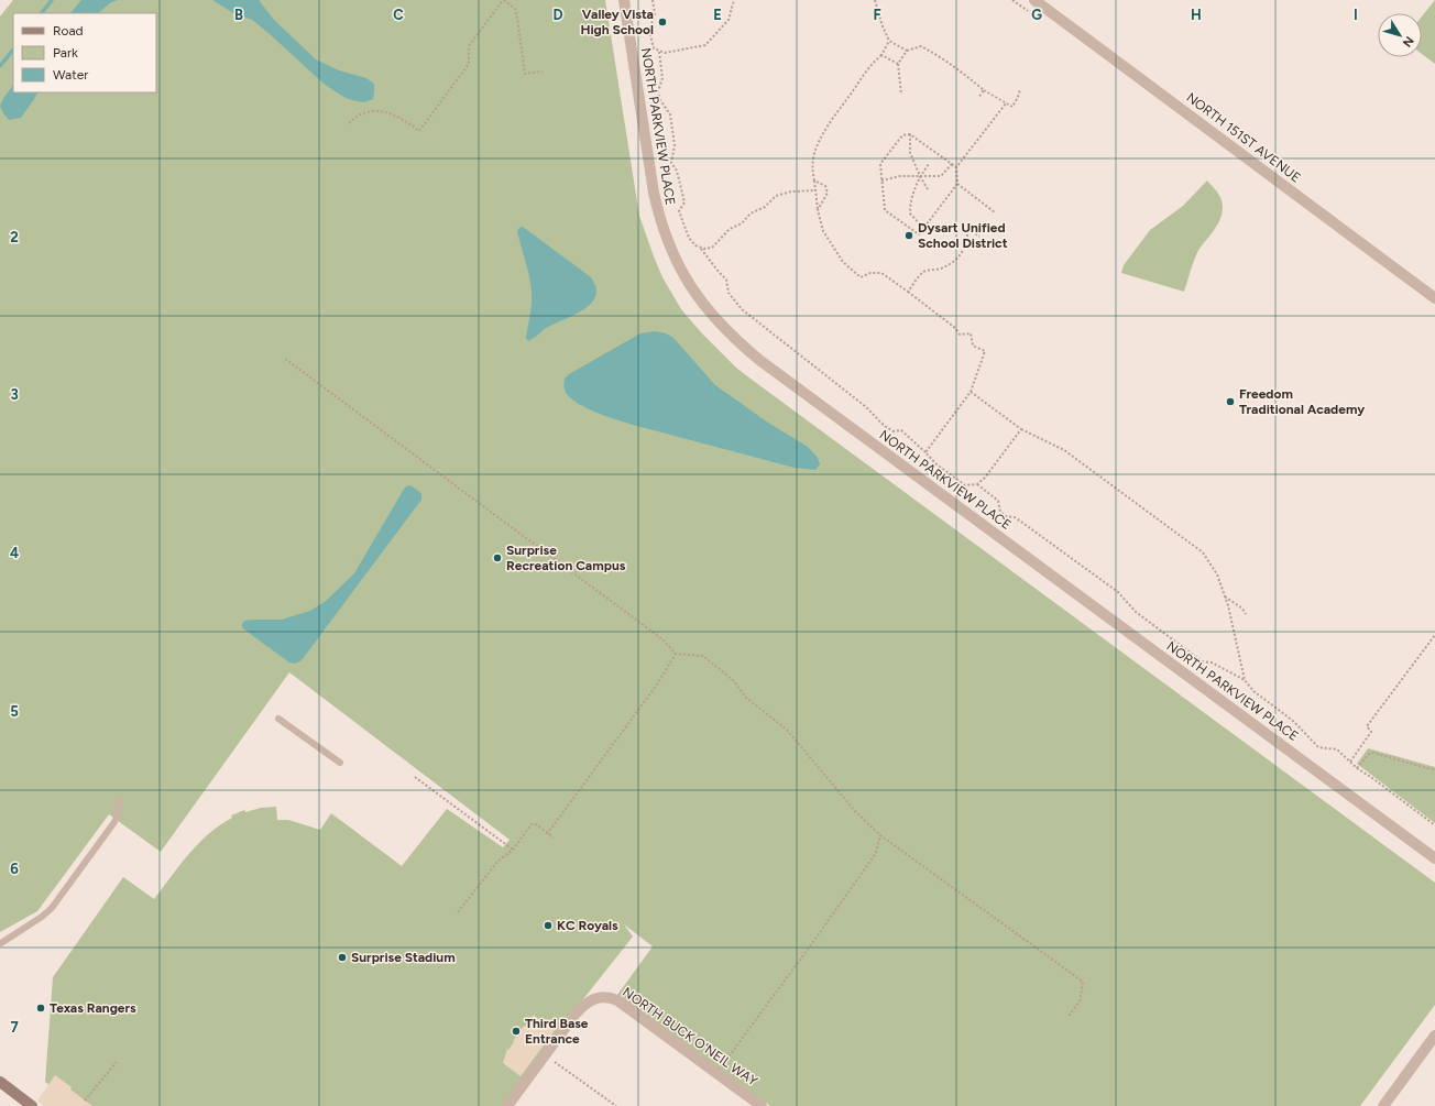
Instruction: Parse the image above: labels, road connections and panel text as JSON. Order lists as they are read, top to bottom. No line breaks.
{"streets":{"street":["NORTH PARKVIEW PLACE","NORTH 151ST AVENUE","NORTH BUCK O'NEIL WAY"]},"places":["Valley Vista High School","Dysart Unified School District","Freedom Traditional Academy","Surprise Recreation Campus","KC Royals","Surprise Stadium","Texas Rangers","Third Base Entrance"],"legend":["Road","Park","Water"],"north":"bottom right","grid":{"columns":["B","C","D","E","F","G","H","I"],"rows":["2","3","4","5","6","7"]}}
